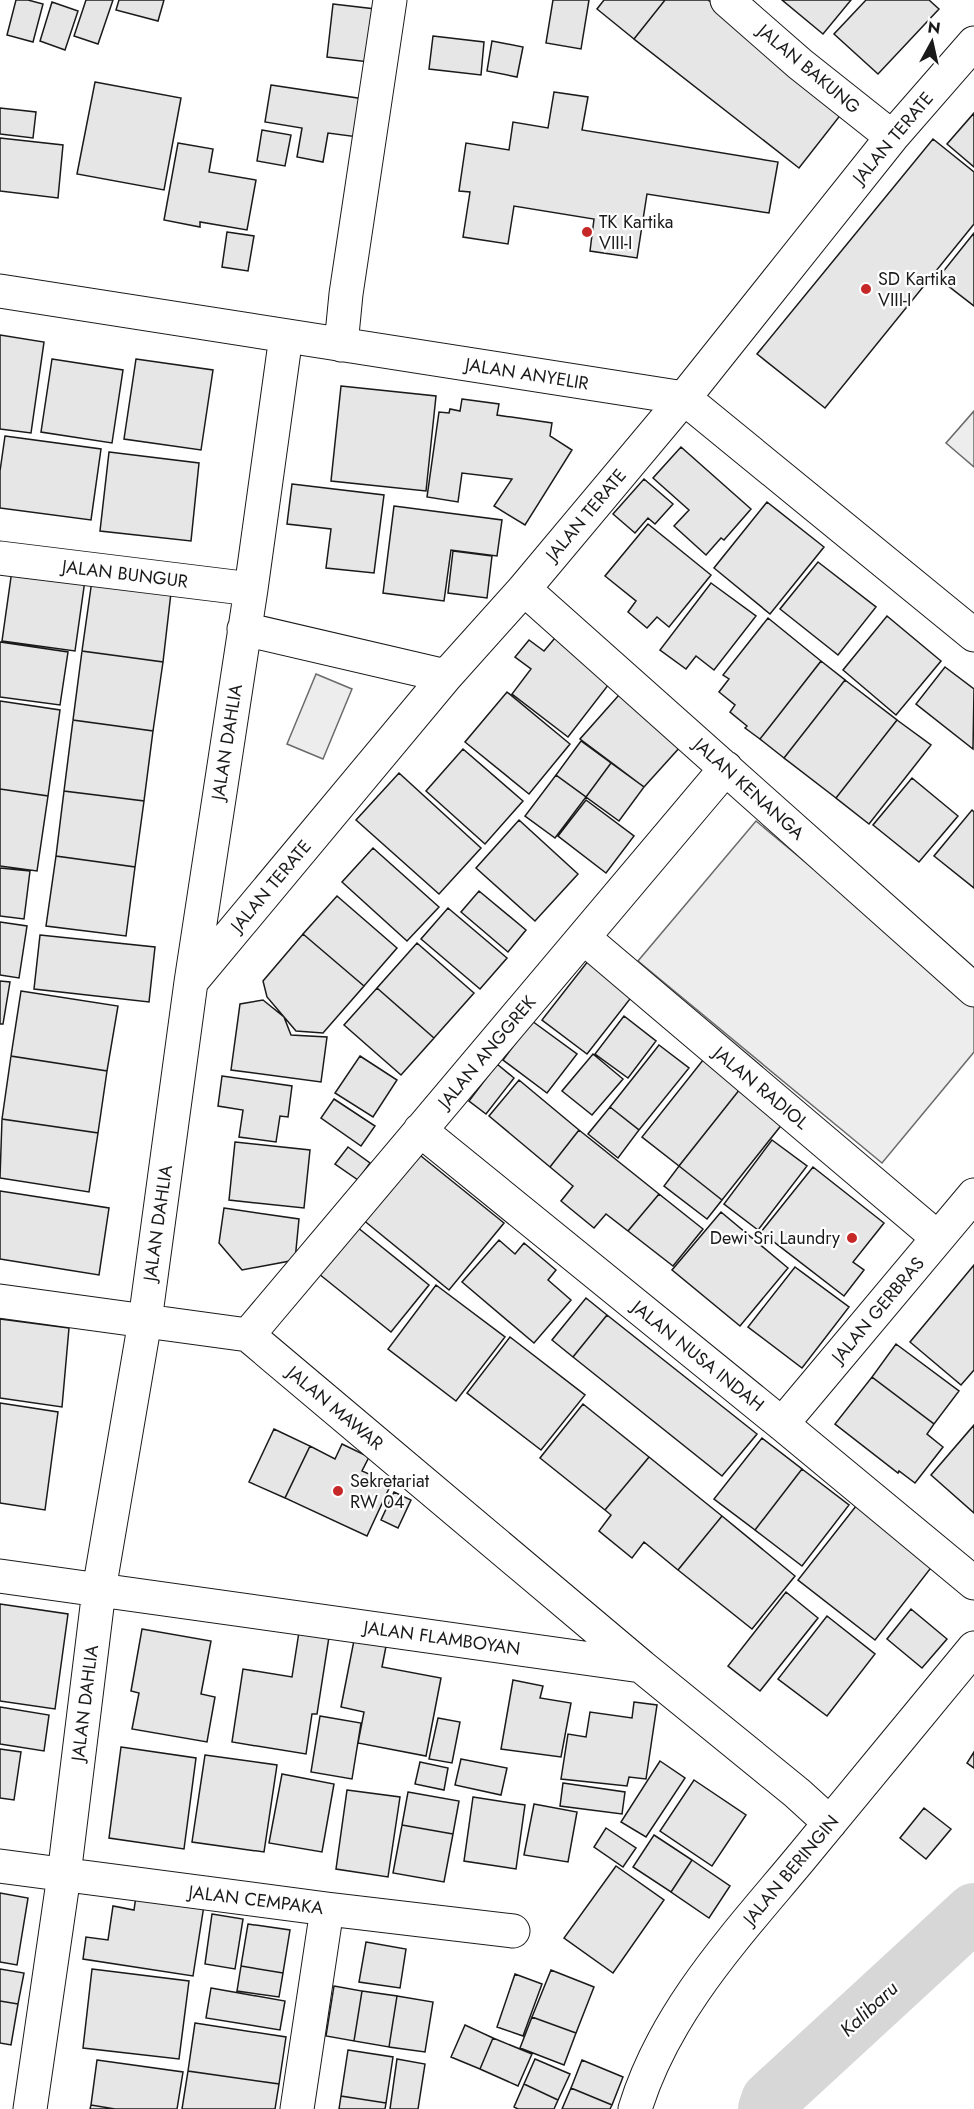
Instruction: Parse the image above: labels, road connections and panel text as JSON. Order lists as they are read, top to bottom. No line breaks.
{"streets":{"street":["JALAN BAKUNG","JALAN TERATE","JALAN ANYELIR","JALAN BUNGUR","JALAN DAHLIA","JALAN KENANGA","JALAN ANGGREK","JALAN RADIOL","JALAN GERBRAS","JALAN NUSA INDAH","JALAN MAWAR","JALAN FLAMBOYAN","JALAN BERINGIN","JALAN CEMPAKA"]},"crossings":[["JALAN BAKUNG","JALAN TERATE"],["JALAN TERATE","JALAN ANYELIR"],["JALAN TERATE","JALAN DAHLIA"],["JALAN TERATE","JALAN KENANGA"],["JALAN ANYELIR","JALAN DAHLIA"],["JALAN BUNGUR","JALAN DAHLIA"],["JALAN DAHLIA","JALAN FLAMBOYAN"],["JALAN DAHLIA","JALAN CEMPAKA"],["JALAN KENANGA","JALAN ANGGREK"],["JALAN ANGGREK","JALAN RADIOL"],["JALAN ANGGREK","JALAN NUSA INDAH"],["JALAN ANGGREK","JALAN MAWAR"],["JALAN RADIOL","JALAN GERBRAS"],["JALAN GERBRAS","JALAN NUSA INDAH"],["JALAN MAWAR","JALAN FLAMBOYAN"]],"water":["Kalibaru"],"places":["TK Kartika VIII-I","SD Kartika VIII-I","Dewi Sri Laundry","Sekretariat RW 04"],"north":"top"}
